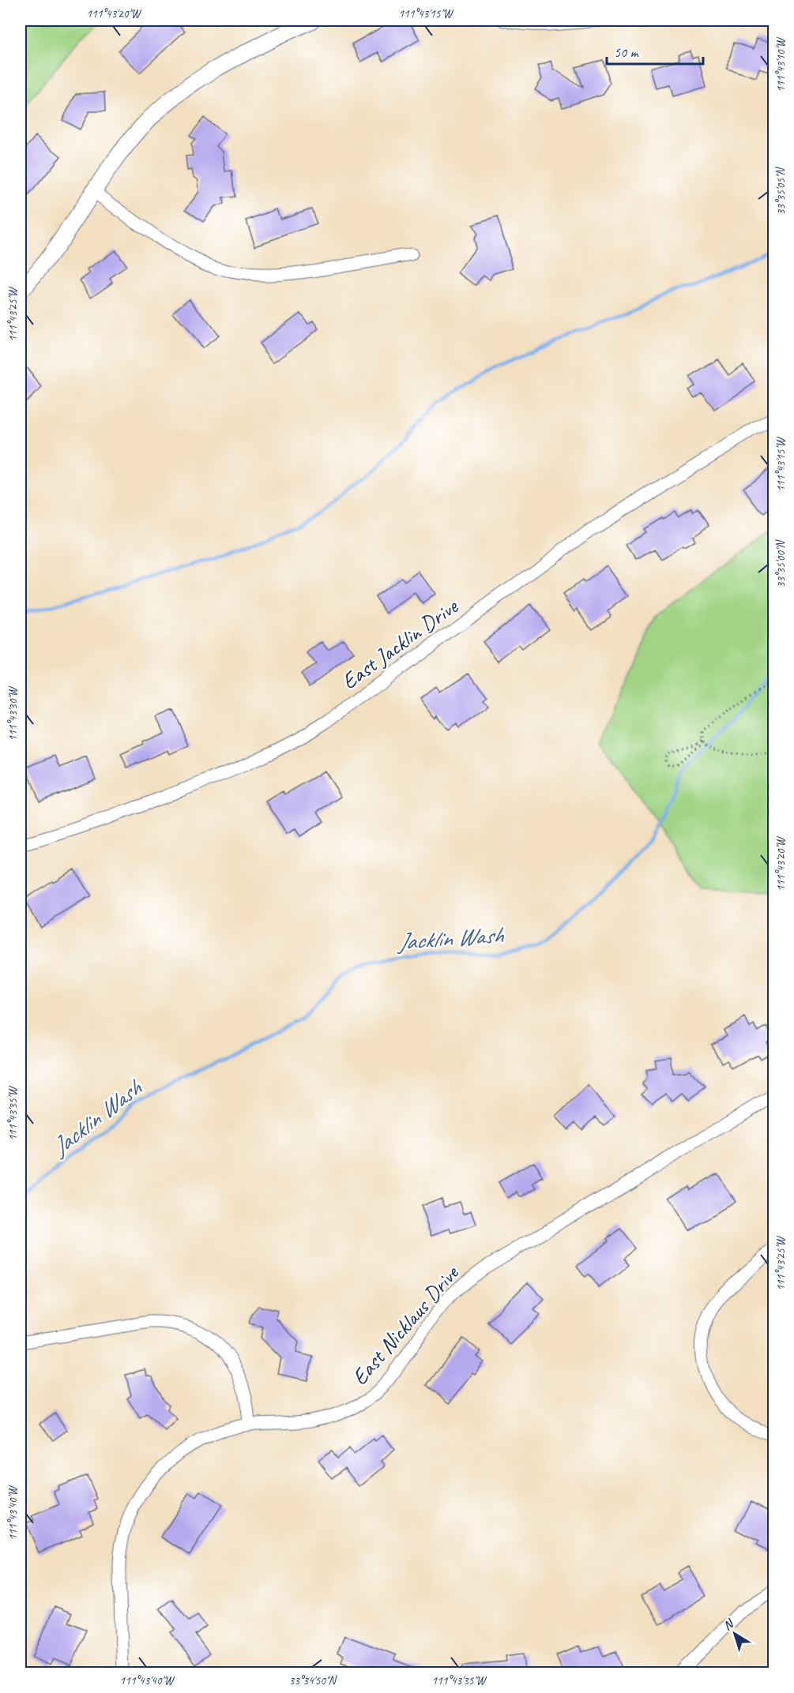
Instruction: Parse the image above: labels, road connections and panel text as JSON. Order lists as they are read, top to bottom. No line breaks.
{"streets":{"street":["East Jacklin Drive","East Nicklaus Drive"]},"water":["Jacklin Wash"],"scale_bar":"50 m","north":"top left","coordinates":["111°43'20\"W","111°43'15\"W","111°43'10\"W","33°35'05\"N","111°43'25\"W","33°35'00\"N","111°43'30\"W","111°43'35\"W","111°43'40\"W","33°34'50\"N"]}
